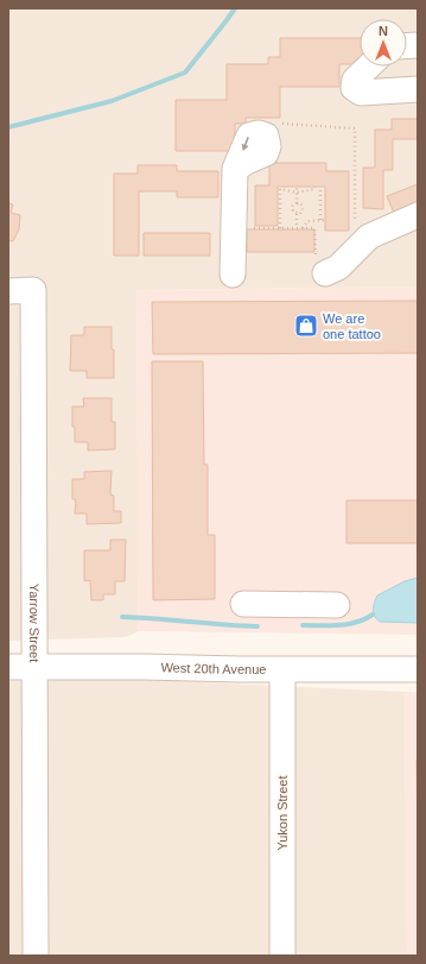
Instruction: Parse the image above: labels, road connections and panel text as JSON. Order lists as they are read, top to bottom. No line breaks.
{"streets":{"street":["Yarrow Street","West 20th Avenue","Yukon Street"]},"crossings":[["Yarrow Street","West 20th Avenue"],["West 20th Avenue","Yukon Street"]],"places":{"shop":["We are one tattoo"]},"north":"top"}
